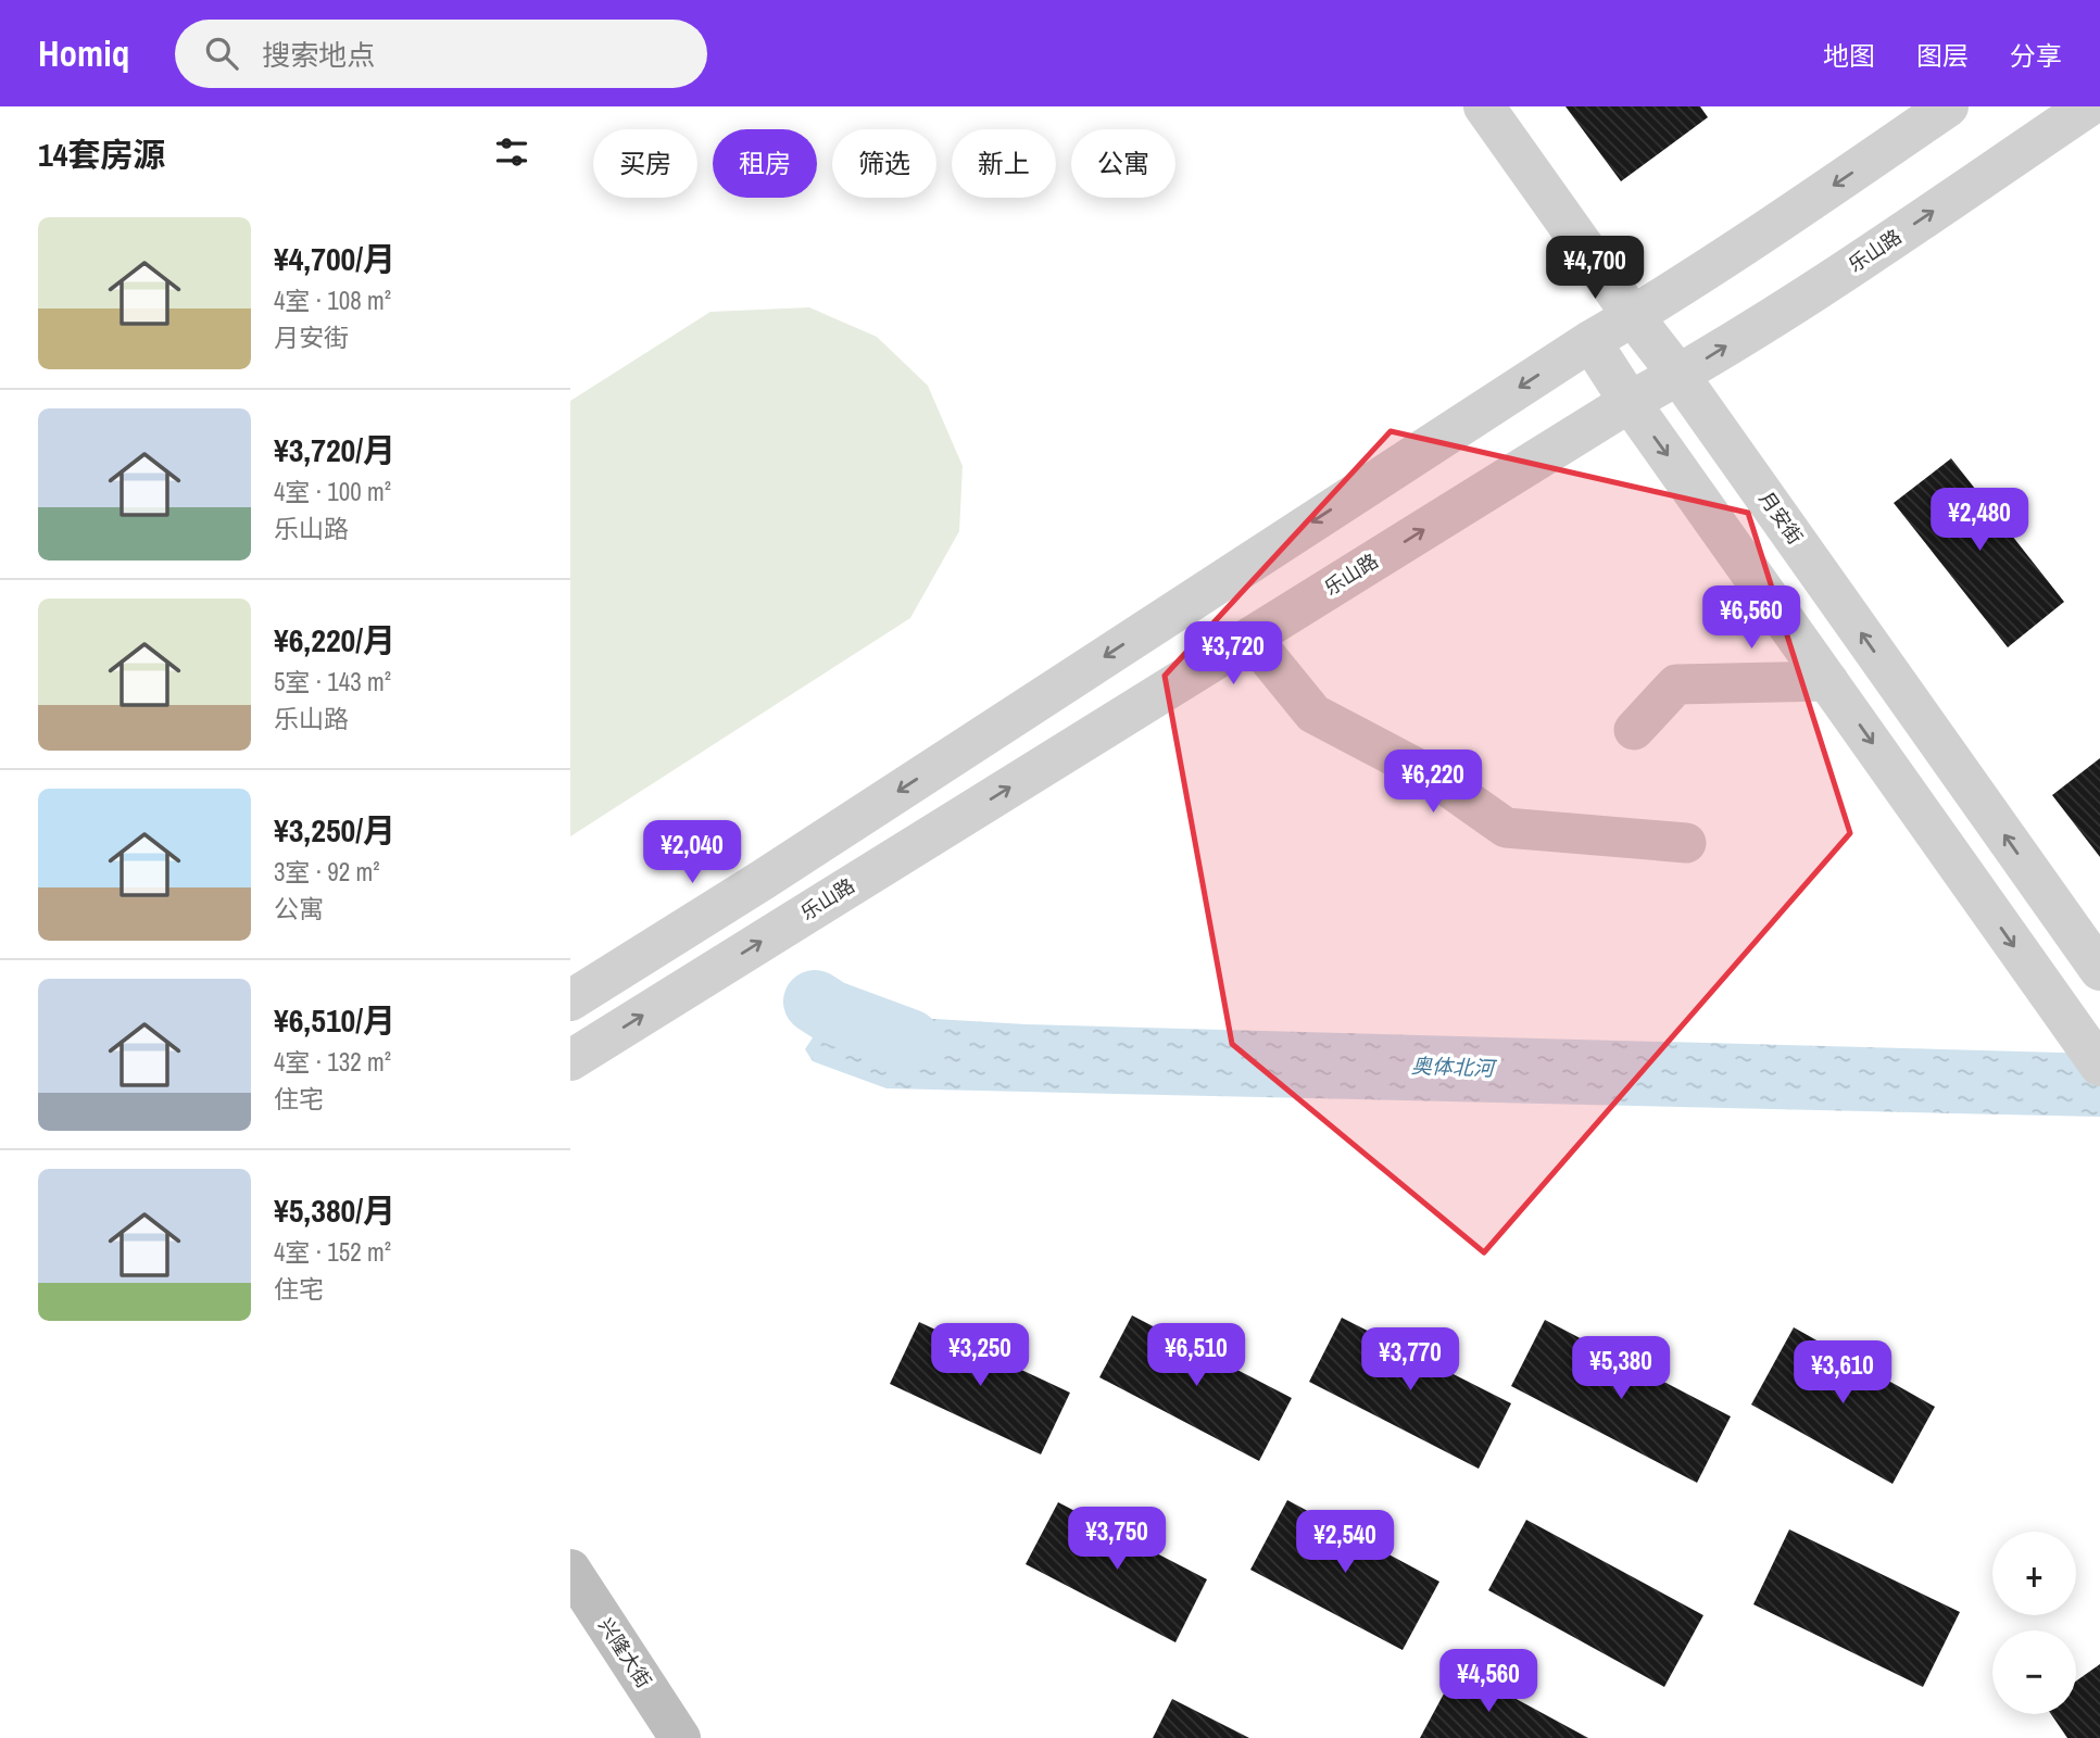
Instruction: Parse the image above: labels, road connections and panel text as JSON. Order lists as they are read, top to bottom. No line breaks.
{"streets":{"main road":["兴隆大街"],"street":["乐山路","月安街"]},"crossings":[["乐山路","月安街"]],"water":["奥体北河"],"page":{"header":"Homiq","search":"搜索地点","nav":["地图","图层","分享"],"heading":"14套房源","chip":["买房","租房","筛选","新上","公寓"],"list":[{"name":"¥4,700/月","note":"4室 · 108 m² · 月安街"},{"name":"¥3,720/月","note":"4室 · 100 m² · 乐山路"},{"name":"¥6,220/月","note":"5室 · 143 m² · 乐山路"},{"name":"¥3,250/月","note":"3室 · 92 m² · 公寓"},{"name":"¥6,510/月","note":"4室 · 132 m² · 住宅"},{"name":"¥5,380/月","note":"4室 · 152 m² · 住宅"}],"price":["¥4,700","¥2,480","¥6,560","¥3,720","¥6,220","¥2,040","¥3,250","¥6,510","¥3,770","¥5,380","¥3,610","¥3,750","¥2,540","¥4,560"],"map_buttons":["+","−"]}}
